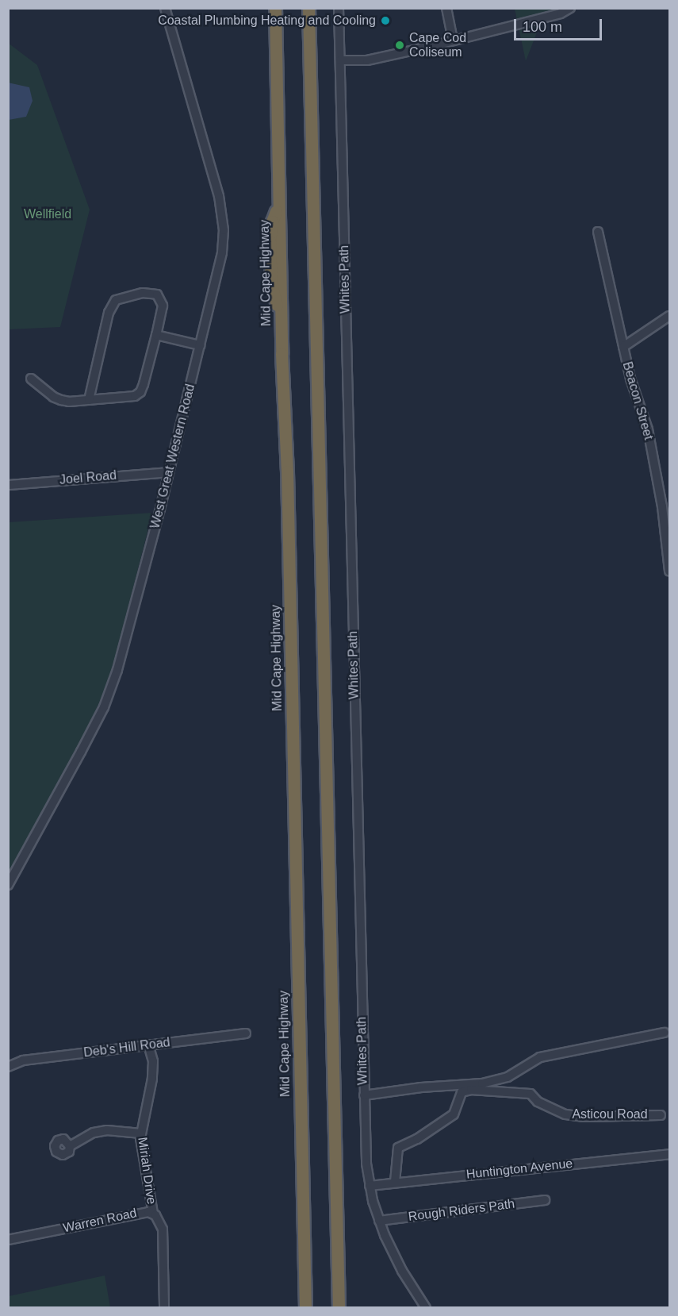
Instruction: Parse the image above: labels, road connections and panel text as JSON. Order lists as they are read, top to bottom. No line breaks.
{"streets":{"highway":["Mid Cape Highway"],"street":["Whites Path","Beacon Street","West Great Western Road","Joel Road","Deb's Hill Road","Asticou Road","Huntington Avenue","Miriah Drive","Rough Riders Path","Warren Road"]},"crossings":[["Whites Path","Huntington Avenue"],["Whites Path","Rough Riders Path"],["West Great Western Road","Joel Road"],["Deb's Hill Road","Miriah Drive"],["Asticou Road","Huntington Avenue"],["Miriah Drive","Warren Road"]],"parks":["Wellfield"],"places":["Coastal Plumbing Heating and Cooling","Cape Cod Coliseum"],"scale_bar":"100 m"}
